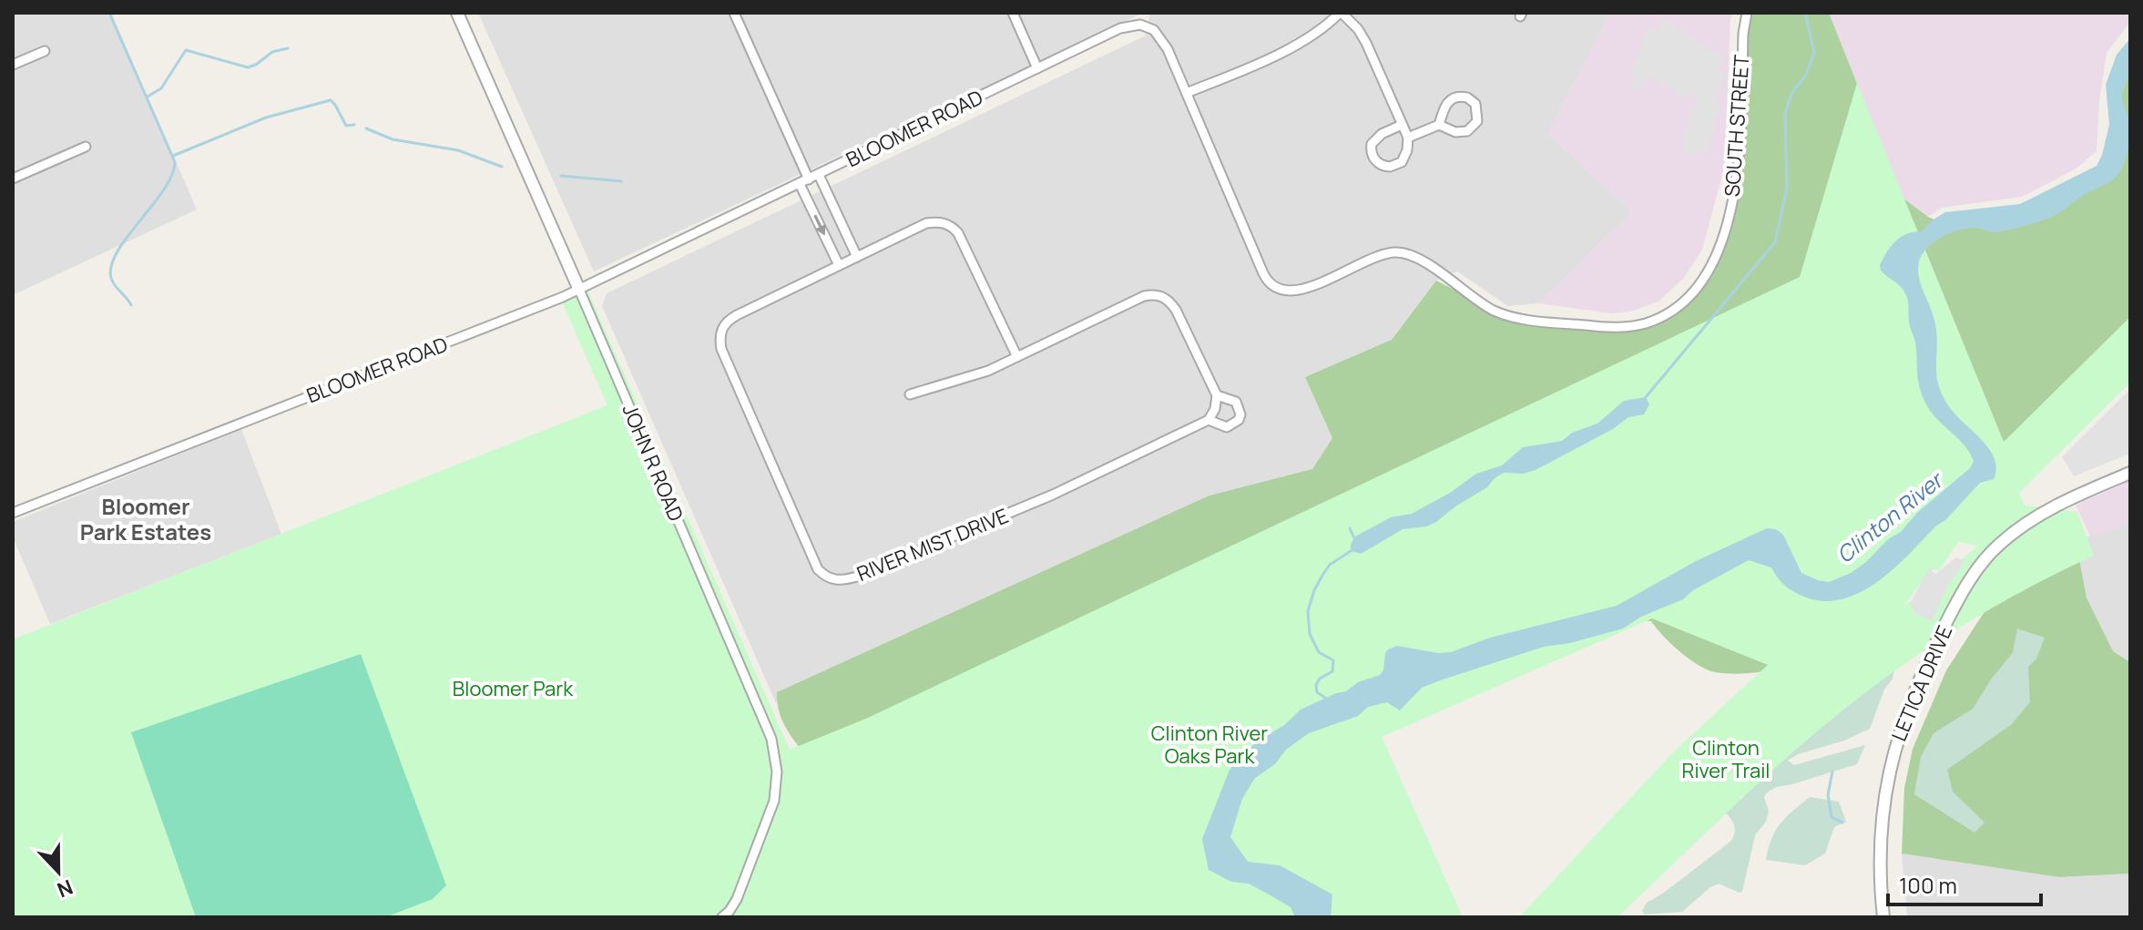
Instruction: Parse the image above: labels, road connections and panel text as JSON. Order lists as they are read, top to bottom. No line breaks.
{"streets":{"street":["SOUTH STREET","BLOOMER ROAD","JOHN R ROAD","RIVER MIST DRIVE","LETICA DRIVE"]},"crossings":[["SOUTH STREET","BLOOMER ROAD"],["BLOOMER ROAD","JOHN R ROAD"]],"districts":["Bloomer Park Estates"],"water":["Clinton River"],"parks":["Bloomer Park","Clinton River Oaks Park","Clinton River Trail"],"scale_bar":"100 m","north":"bottom"}
